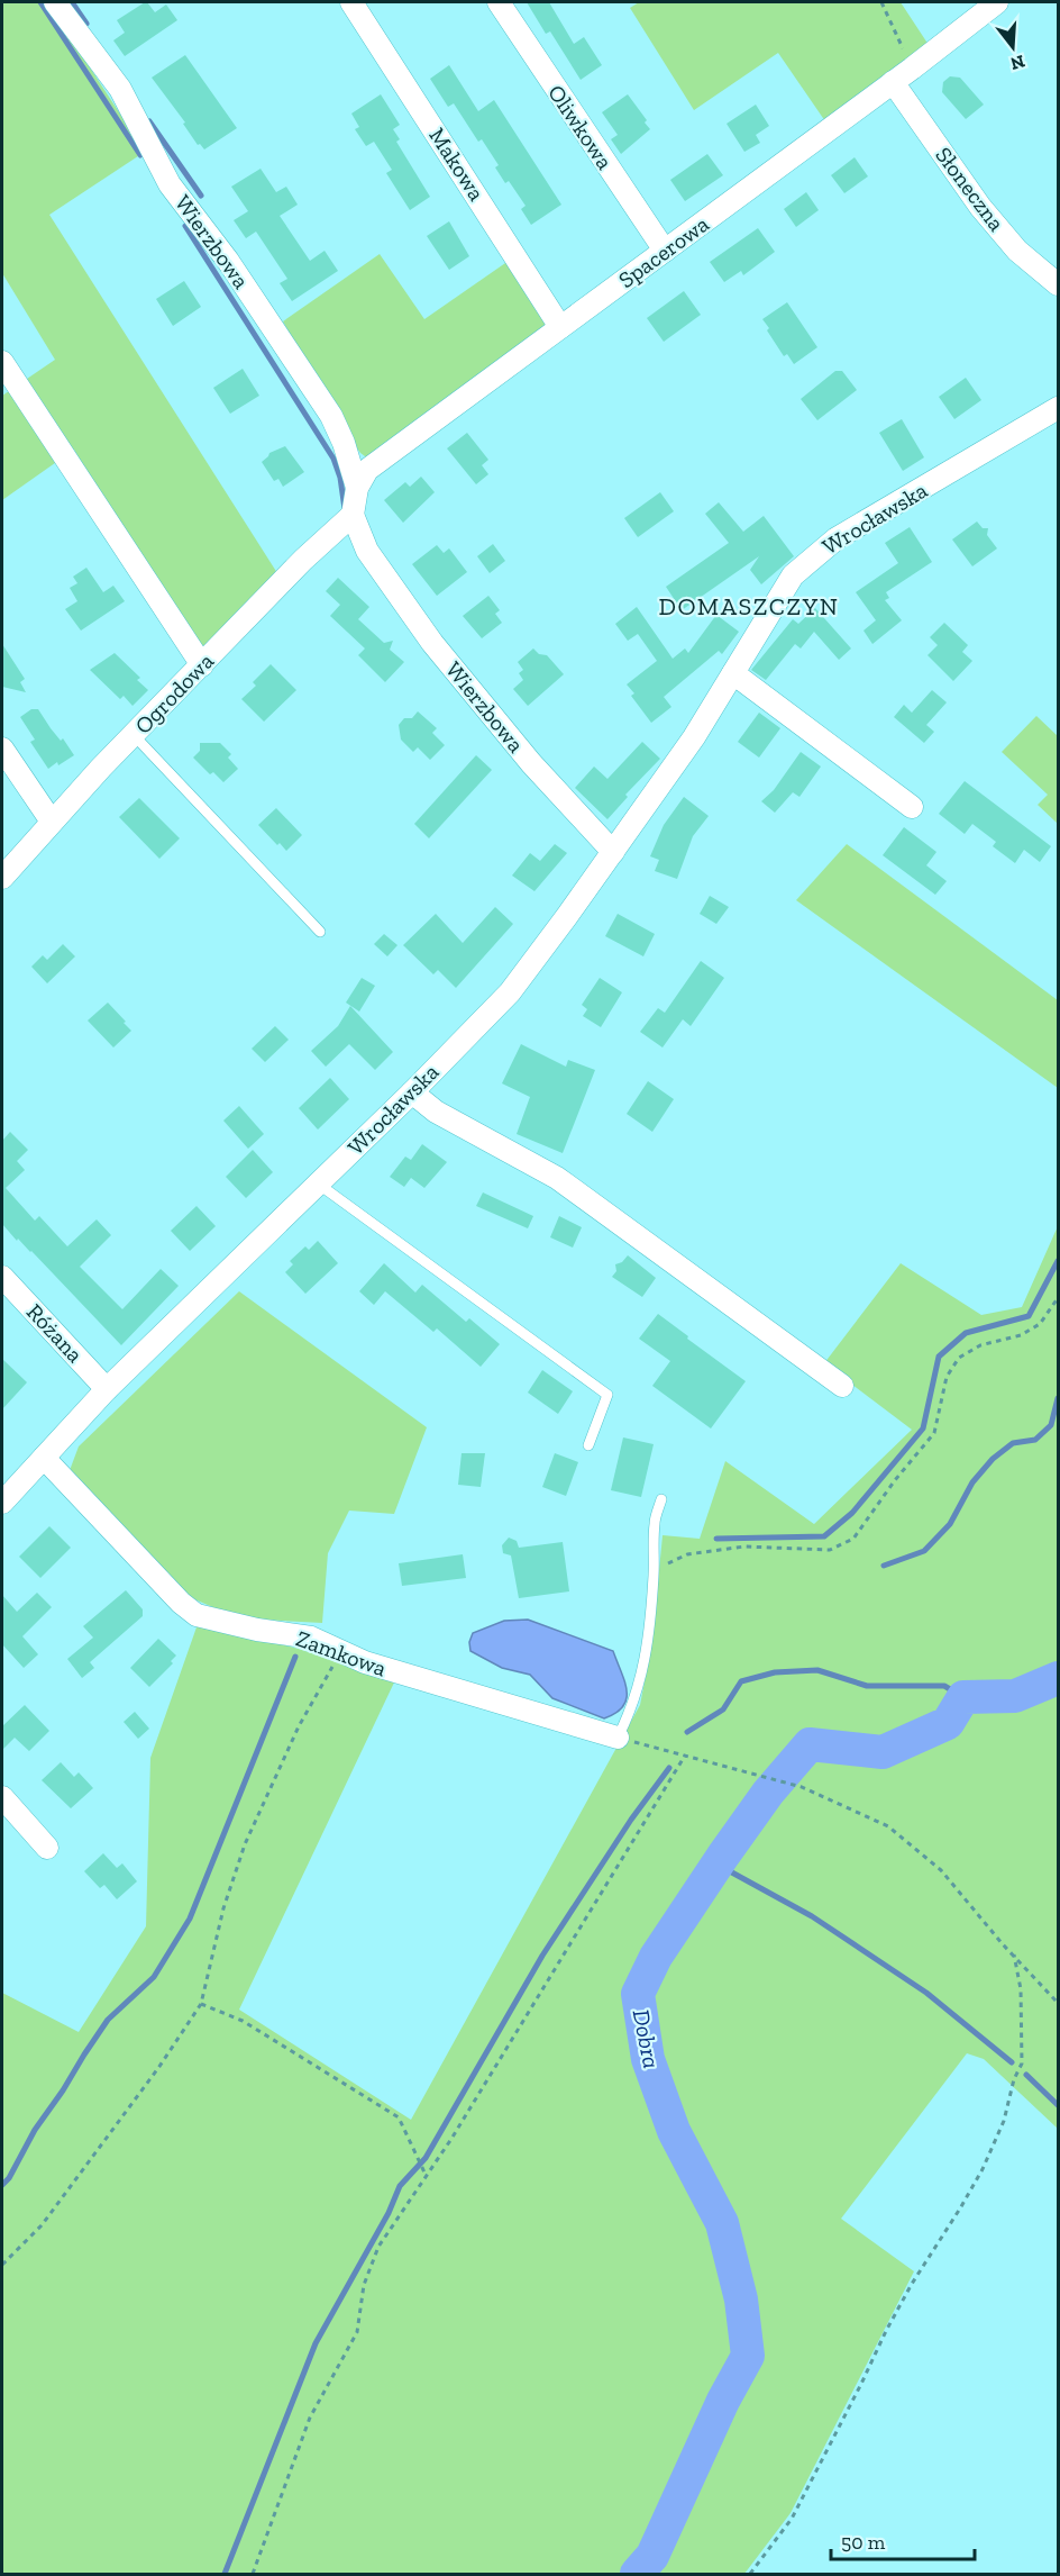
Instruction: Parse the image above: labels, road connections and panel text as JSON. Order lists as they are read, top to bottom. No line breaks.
{"streets":{"street":["Oliwkowa","Makowa","Słoneczna","Wierzbowa","Spacerowa","Wrocławska","Ogrodowa","Różana","Zamkowa"]},"crossings":[["Oliwkowa","Spacerowa"],["Makowa","Spacerowa"],["Słoneczna","Spacerowa"],["Wierzbowa","Spacerowa"],["Wierzbowa","Wrocławska"],["Wierzbowa","Ogrodowa"],["Spacerowa","Ogrodowa"],["Wrocławska","Różana"],["Wrocławska","Zamkowa"]],"districts":["DOMASZCZYN"],"water":["Dobra"],"scale_bar":"50 m","north":"bottom"}
